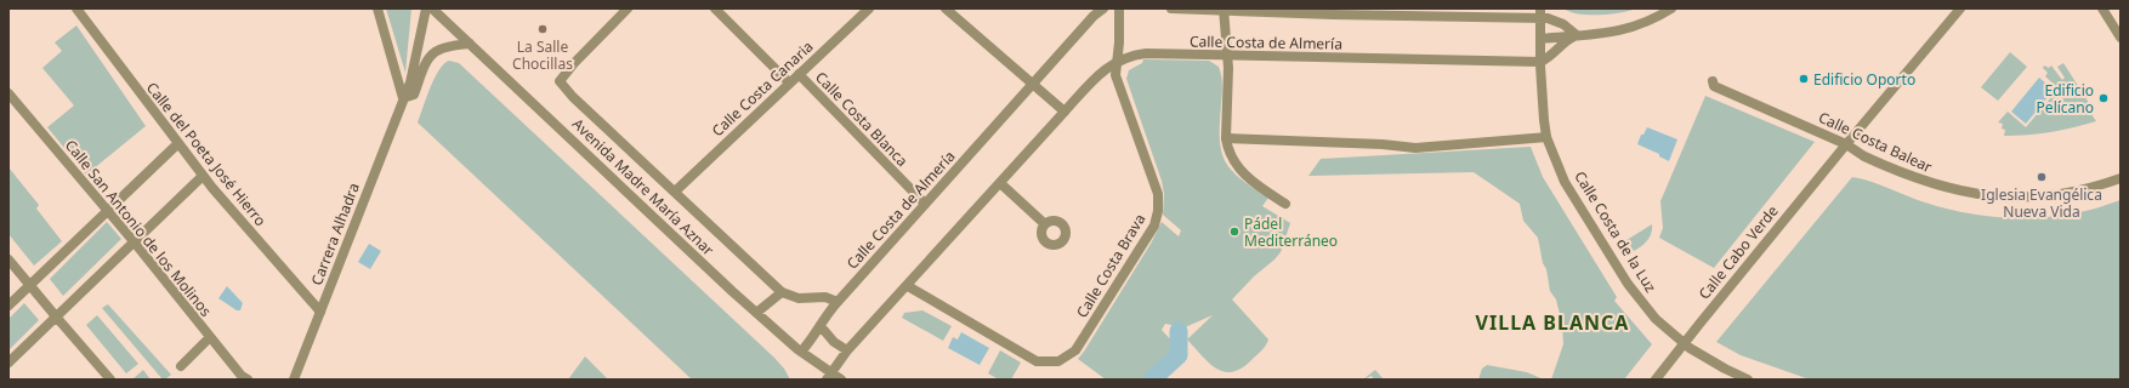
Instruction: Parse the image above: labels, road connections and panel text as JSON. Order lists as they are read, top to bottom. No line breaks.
{"streets":{"street":["Calle Costa de Almería","Calle Costa Canaria","Calle Costa Blanca","Calle Costa Balear","Calle del Poeta José Hierro","Avenida Madre María Aznar","Calle San Antonio de los Molinos","Calle Costa de la Luz","Carrera Alhadra","Calle Cabo Verde","Calle Costa Brava"]},"crossings":[["Calle Costa de Almería","Calle Costa Blanca"],["Calle Costa de Almería","Avenida Madre María Aznar"],["Calle Costa de Almería","Calle Costa de la Luz"],["Calle Costa de Almería","Calle Costa Brava"],["Calle Costa Canaria","Calle Costa Blanca"],["Calle Costa Canaria","Avenida Madre María Aznar"],["Calle Costa Balear","Calle Cabo Verde"],["Calle del Poeta José Hierro","Carrera Alhadra"],["Avenida Madre María Aznar","Carrera Alhadra"],["Calle Costa de la Luz","Calle Cabo Verde"]],"districts":["VILLA BLANCA"],"places":["La Salle Chocillas","Edificio Oporto","Edificio Pelícano","Iglesia Evangélica Nueva Vida","Pádel Mediterráneo"]}
